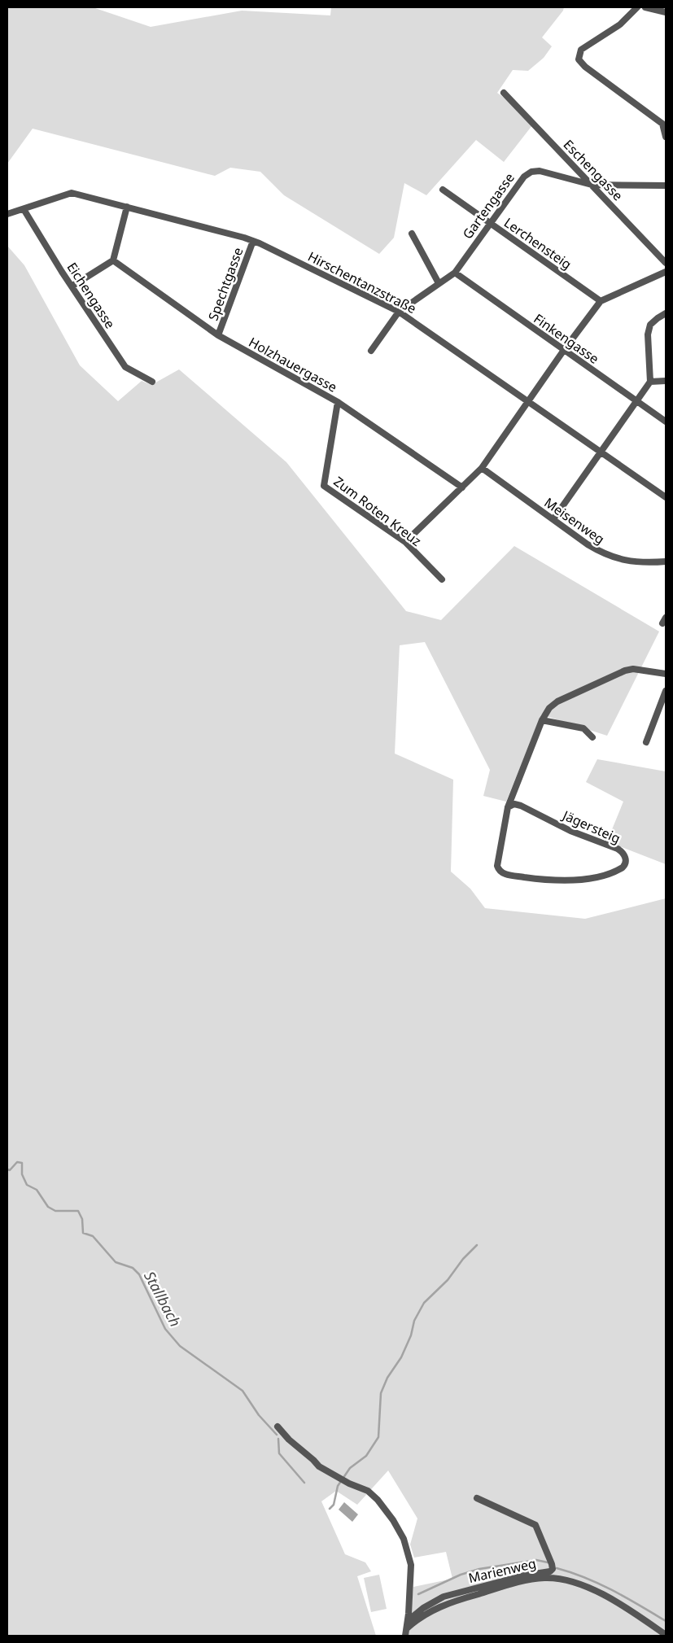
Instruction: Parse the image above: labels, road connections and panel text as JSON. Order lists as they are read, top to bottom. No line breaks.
{"streets":{"street":["Eschengasse","Gartengasse","Lerchensteig","Hirschentanzstraße","Spechtgasse","Eichengasse","Finkengasse","Holzhauergasse","Zum Roten Kreuz","Meisenweg","Jägersteig","Marienweg"]},"crossings":[["Eschengasse","Gartengasse"],["Gartengasse","Lerchensteig"],["Gartengasse","Hirschentanzstraße"],["Gartengasse","Finkengasse"],["Hirschentanzstraße","Spechtgasse"],["Hirschentanzstraße","Eichengasse"],["Spechtgasse","Holzhauergasse"],["Holzhauergasse","Zum Roten Kreuz"]],"water":["Stallbach"]}
